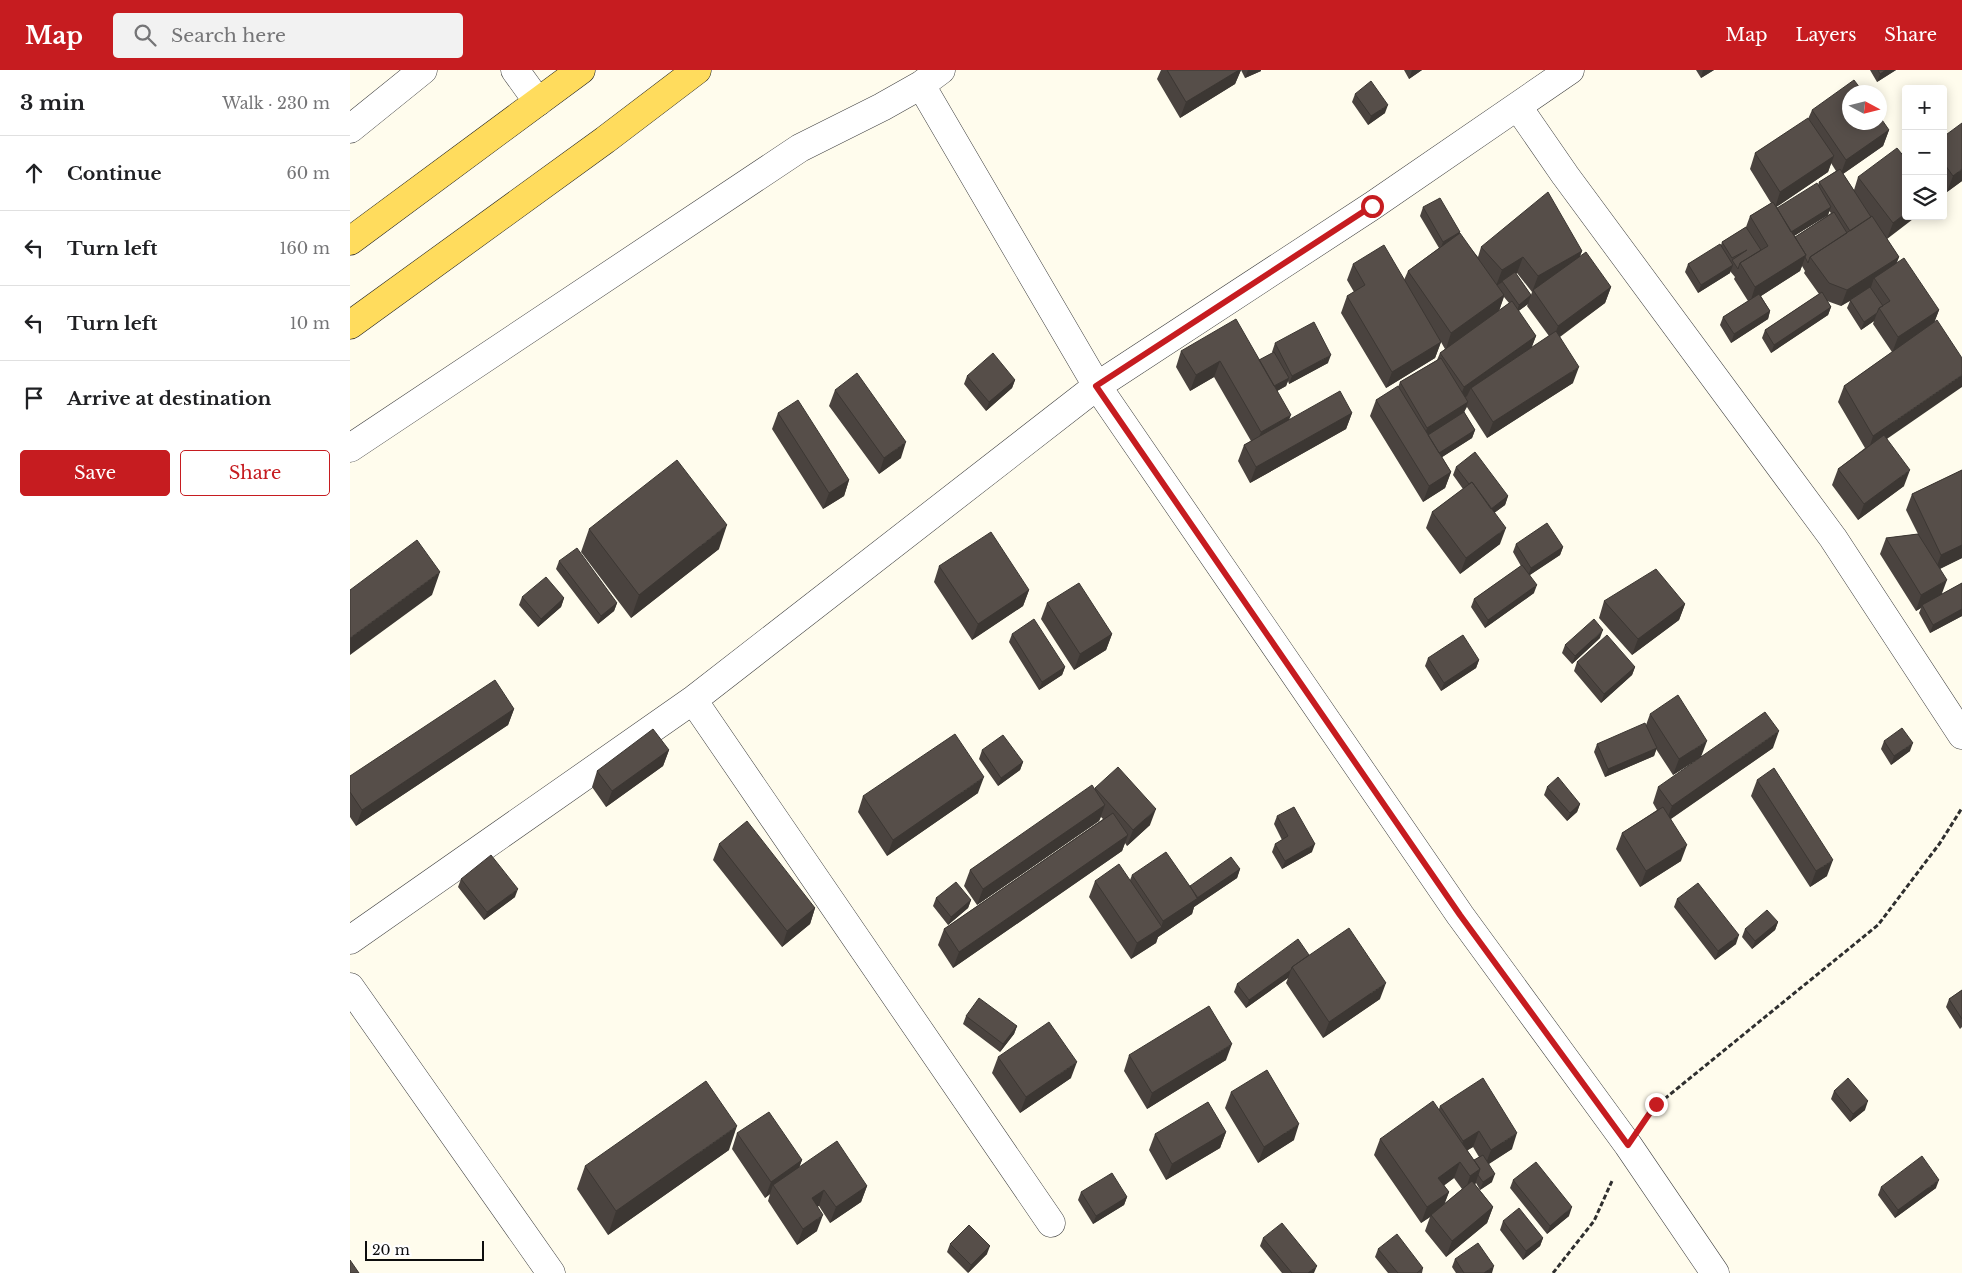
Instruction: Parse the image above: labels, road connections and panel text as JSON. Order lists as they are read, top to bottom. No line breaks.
{"scale_bar":"20 m","north":"right","page":{"header":"Map","search":"Search here","nav":["Map","Layers","Share"],"heading":["3 min","Walk · 230 m"],"map_buttons":["+","−"],"list":[["Continue","60 m"],["Turn left","160 m"],["Turn left","10 m"],"Arrive at destination"],"buttons":["Save","Share"],"scale":"20 m"}}
